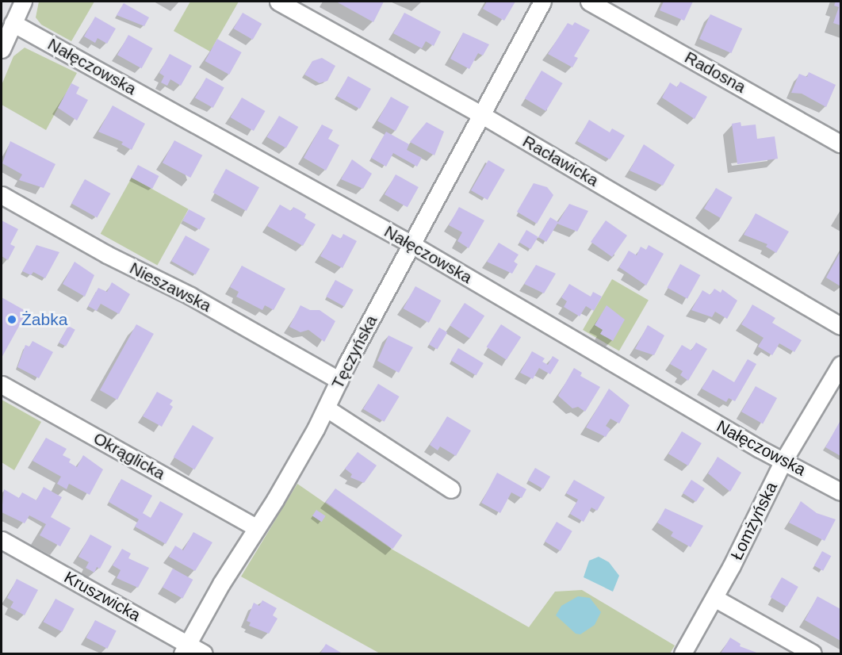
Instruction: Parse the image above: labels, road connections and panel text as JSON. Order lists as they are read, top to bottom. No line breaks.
{"streets":{"street":["Nałęczowska","Radosna","Racławicka","Nieszawska","Tęczyńska","Okrąglicka","Łomżyńska","Kruszwicka"]},"crossings":[["Nałęczowska","Tęczyńska"],["Nałęczowska","Łomżyńska"],["Racławicka","Tęczyńska"],["Nieszawska","Tęczyńska"],["Tęczyńska","Okrąglicka"],["Tęczyńska","Kruszwicka"]],"places":["Żabka"]}
